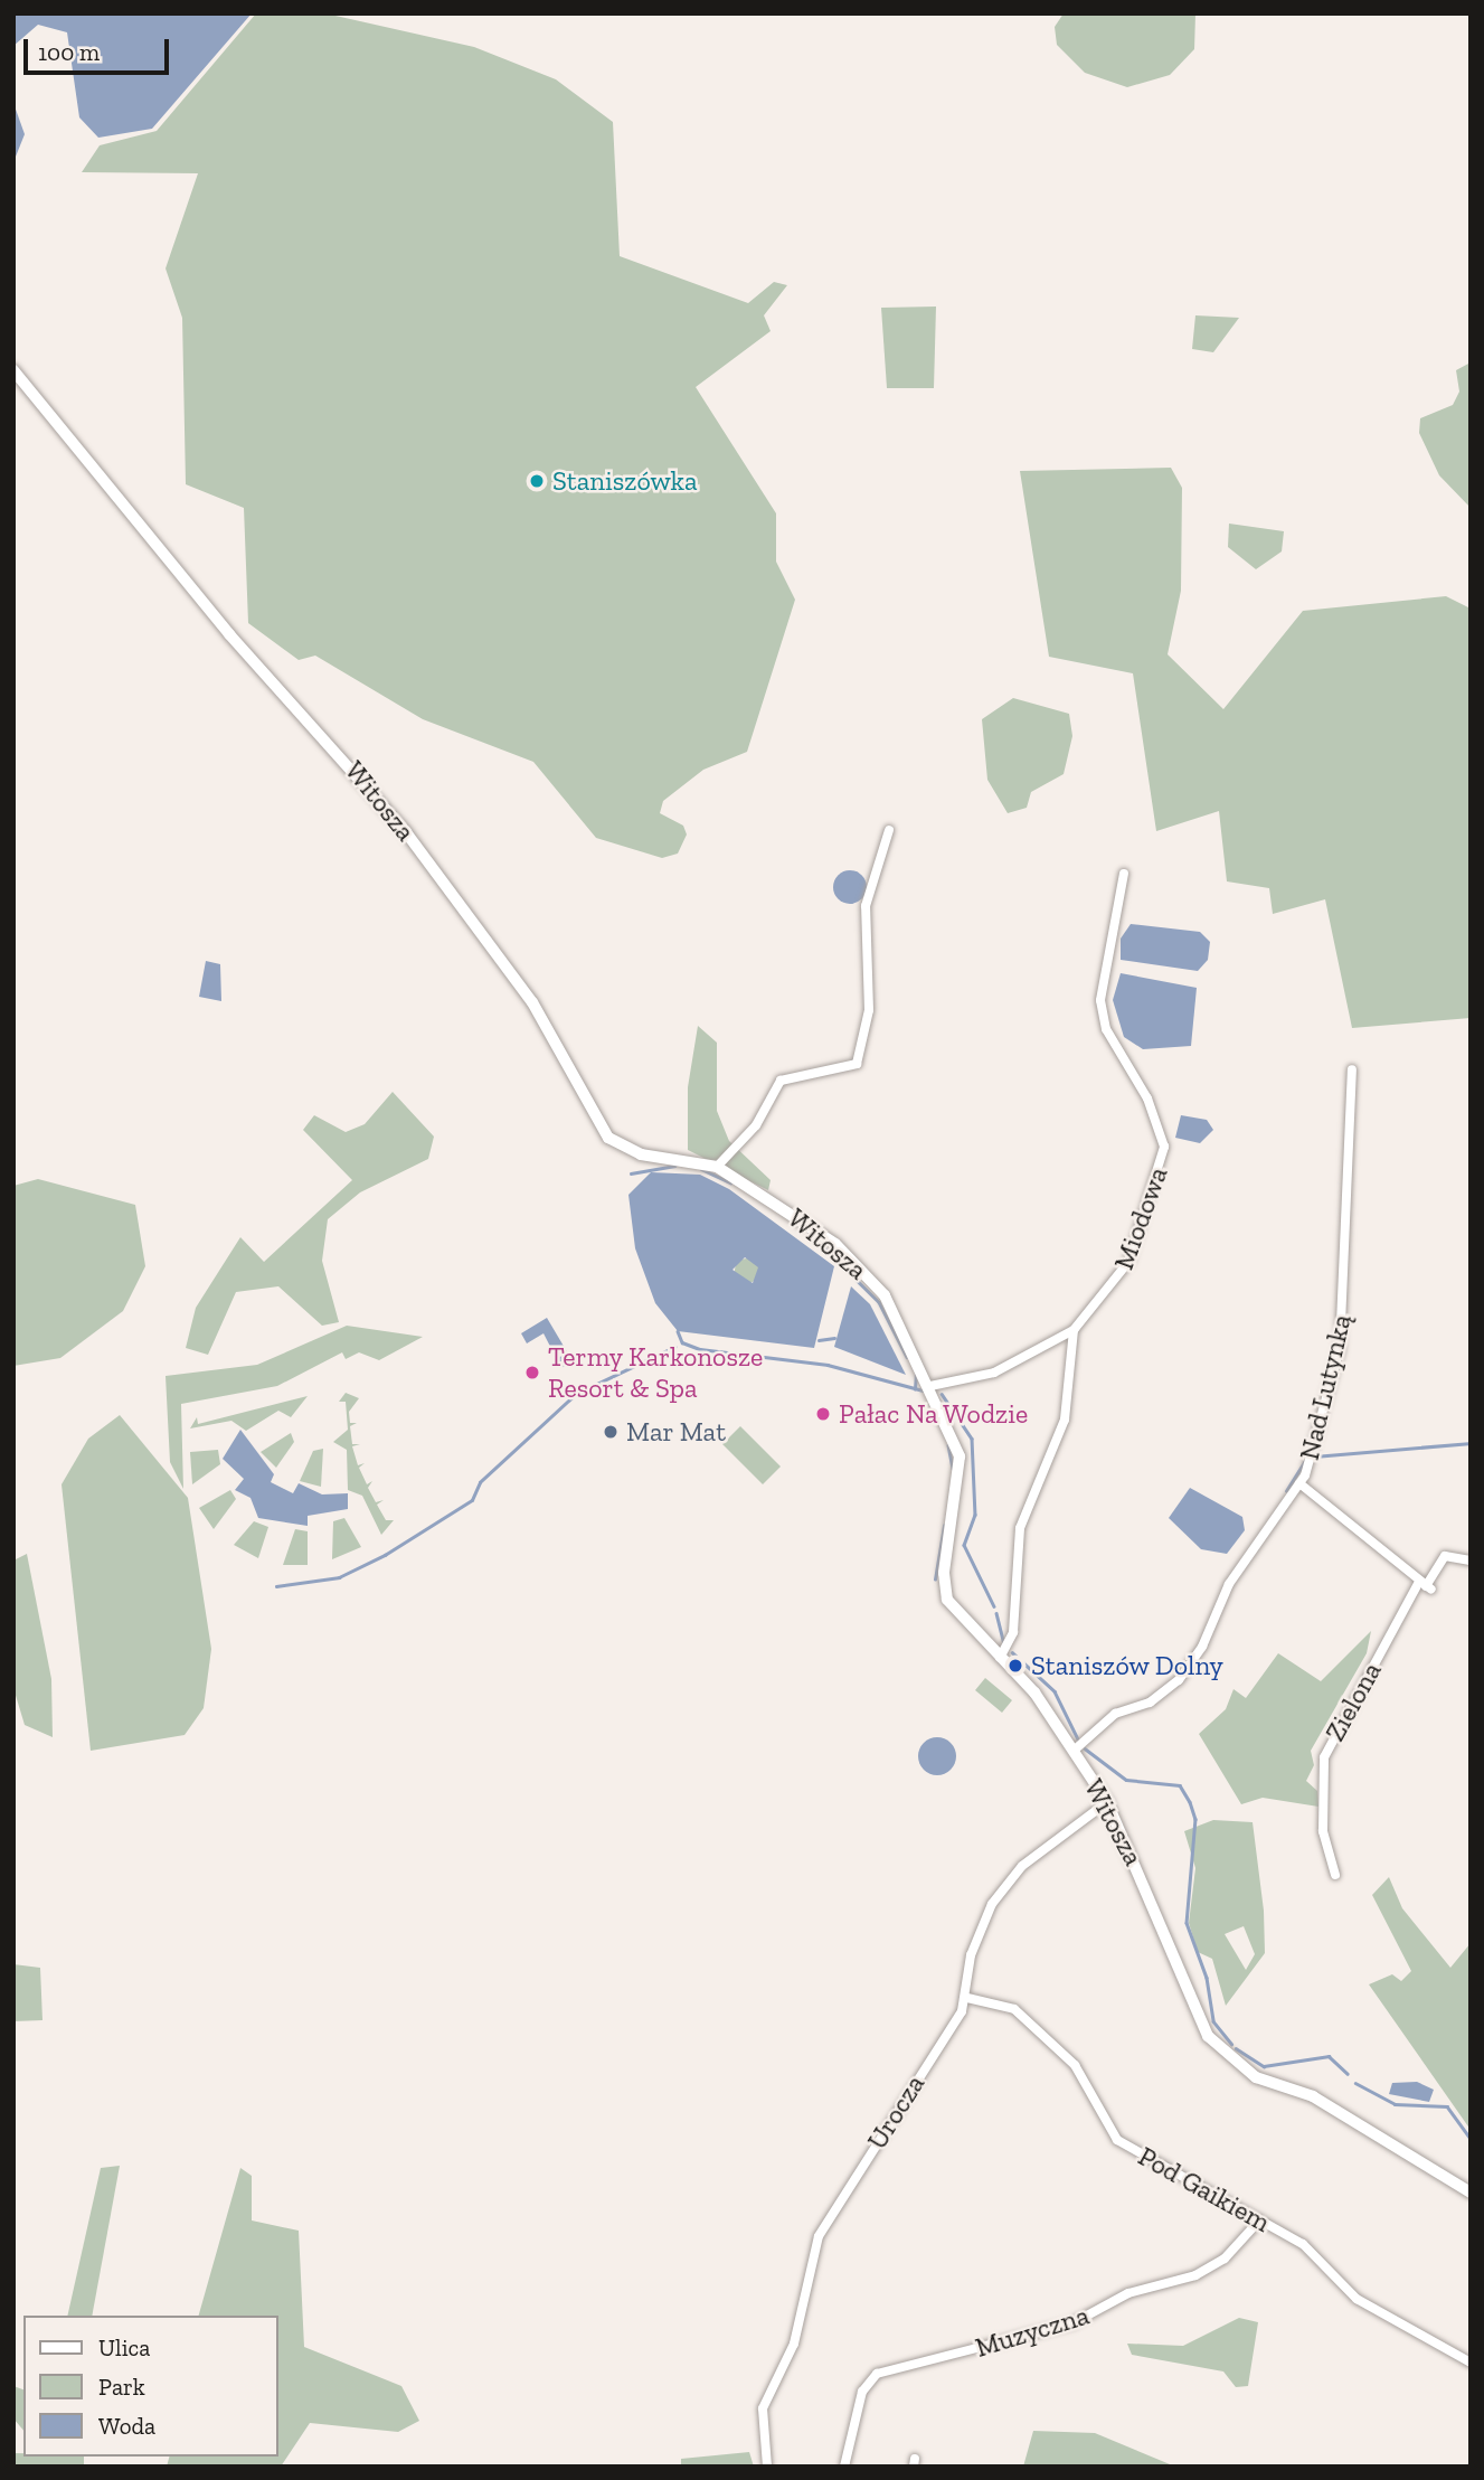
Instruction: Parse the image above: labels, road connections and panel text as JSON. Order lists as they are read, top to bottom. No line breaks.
{"streets":{"street":["Witosza","Miodowa","Nad Lutynką","Zielona","Urocza","Pod Gaikiem","Muzyczna"]},"crossings":[["Witosza","Miodowa"],["Witosza","Nad Lutynką"],["Witosza","Urocza"],["Urocza","Pod Gaikiem"],["Pod Gaikiem","Muzyczna"]],"places":["Staniszówka","Termy Karkonosze Resort & Spa","Pałac Na Wodzie","Mar Mat","Staniszów Dolny"],"legend":["Ulica","Park","Woda"],"scale_bar":"100 m"}
